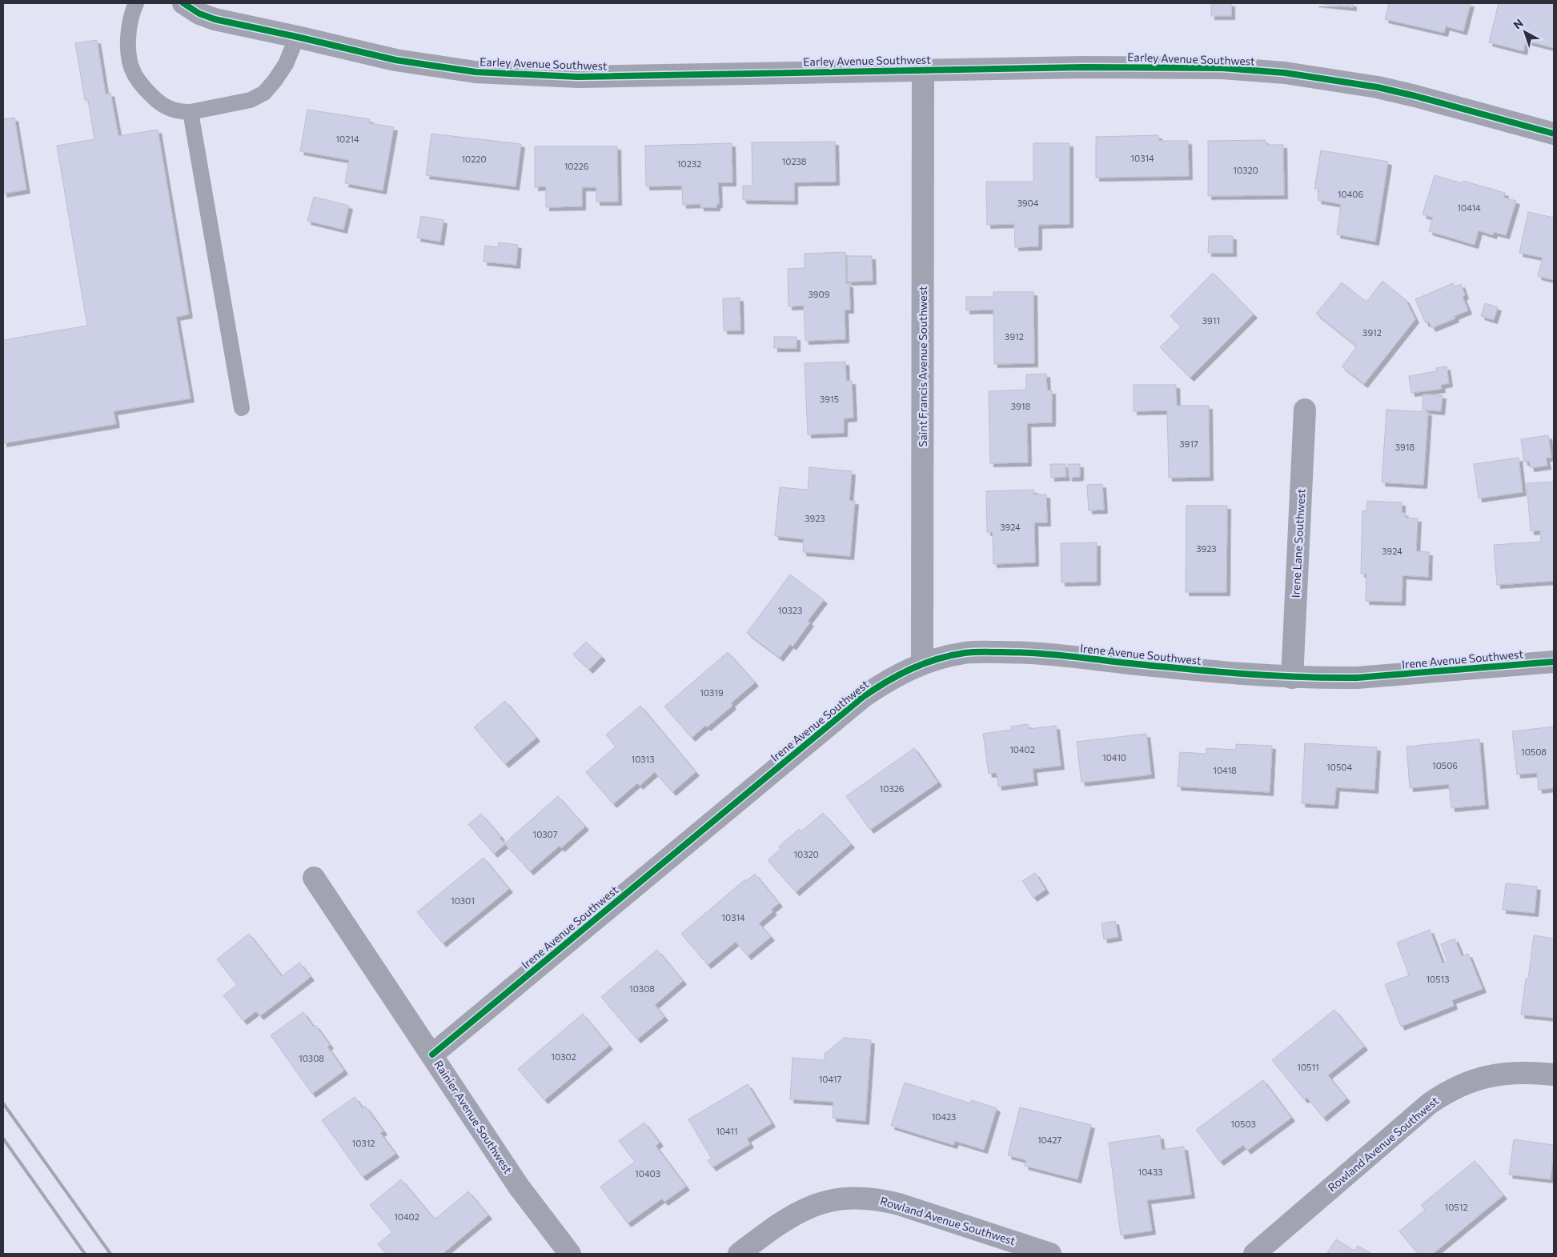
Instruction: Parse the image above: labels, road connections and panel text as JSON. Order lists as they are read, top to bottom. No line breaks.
{"streets":{"street":["Earley Avenue Southwest","Saint Francis Avenue Southwest","Irene Lane Southwest","Irene Avenue Southwest","Rainier Avenue Southwest","Rowland Avenue Southwest"]},"crossings":[["Earley Avenue Southwest","Saint Francis Avenue Southwest"],["Saint Francis Avenue Southwest","Irene Avenue Southwest"],["Irene Lane Southwest","Irene Avenue Southwest"],["Irene Avenue Southwest","Rainier Avenue Southwest"]],"house_numbers":["10214","10314","10220","10238","10232","10226","10320","10406","3904","10414","3909","3911","3912","3912","3915","3918","3917","3918","3923","3924","3923","3924","10323","10319","10402","10508","10410","10313","10506","10504","10418","10326","10307","10320","10301","10314","10513","10308","10302","10308","10511","10417","10423","10503","10411","10427","10312","10433","10403","10512","10402"],"north":"top left"}
